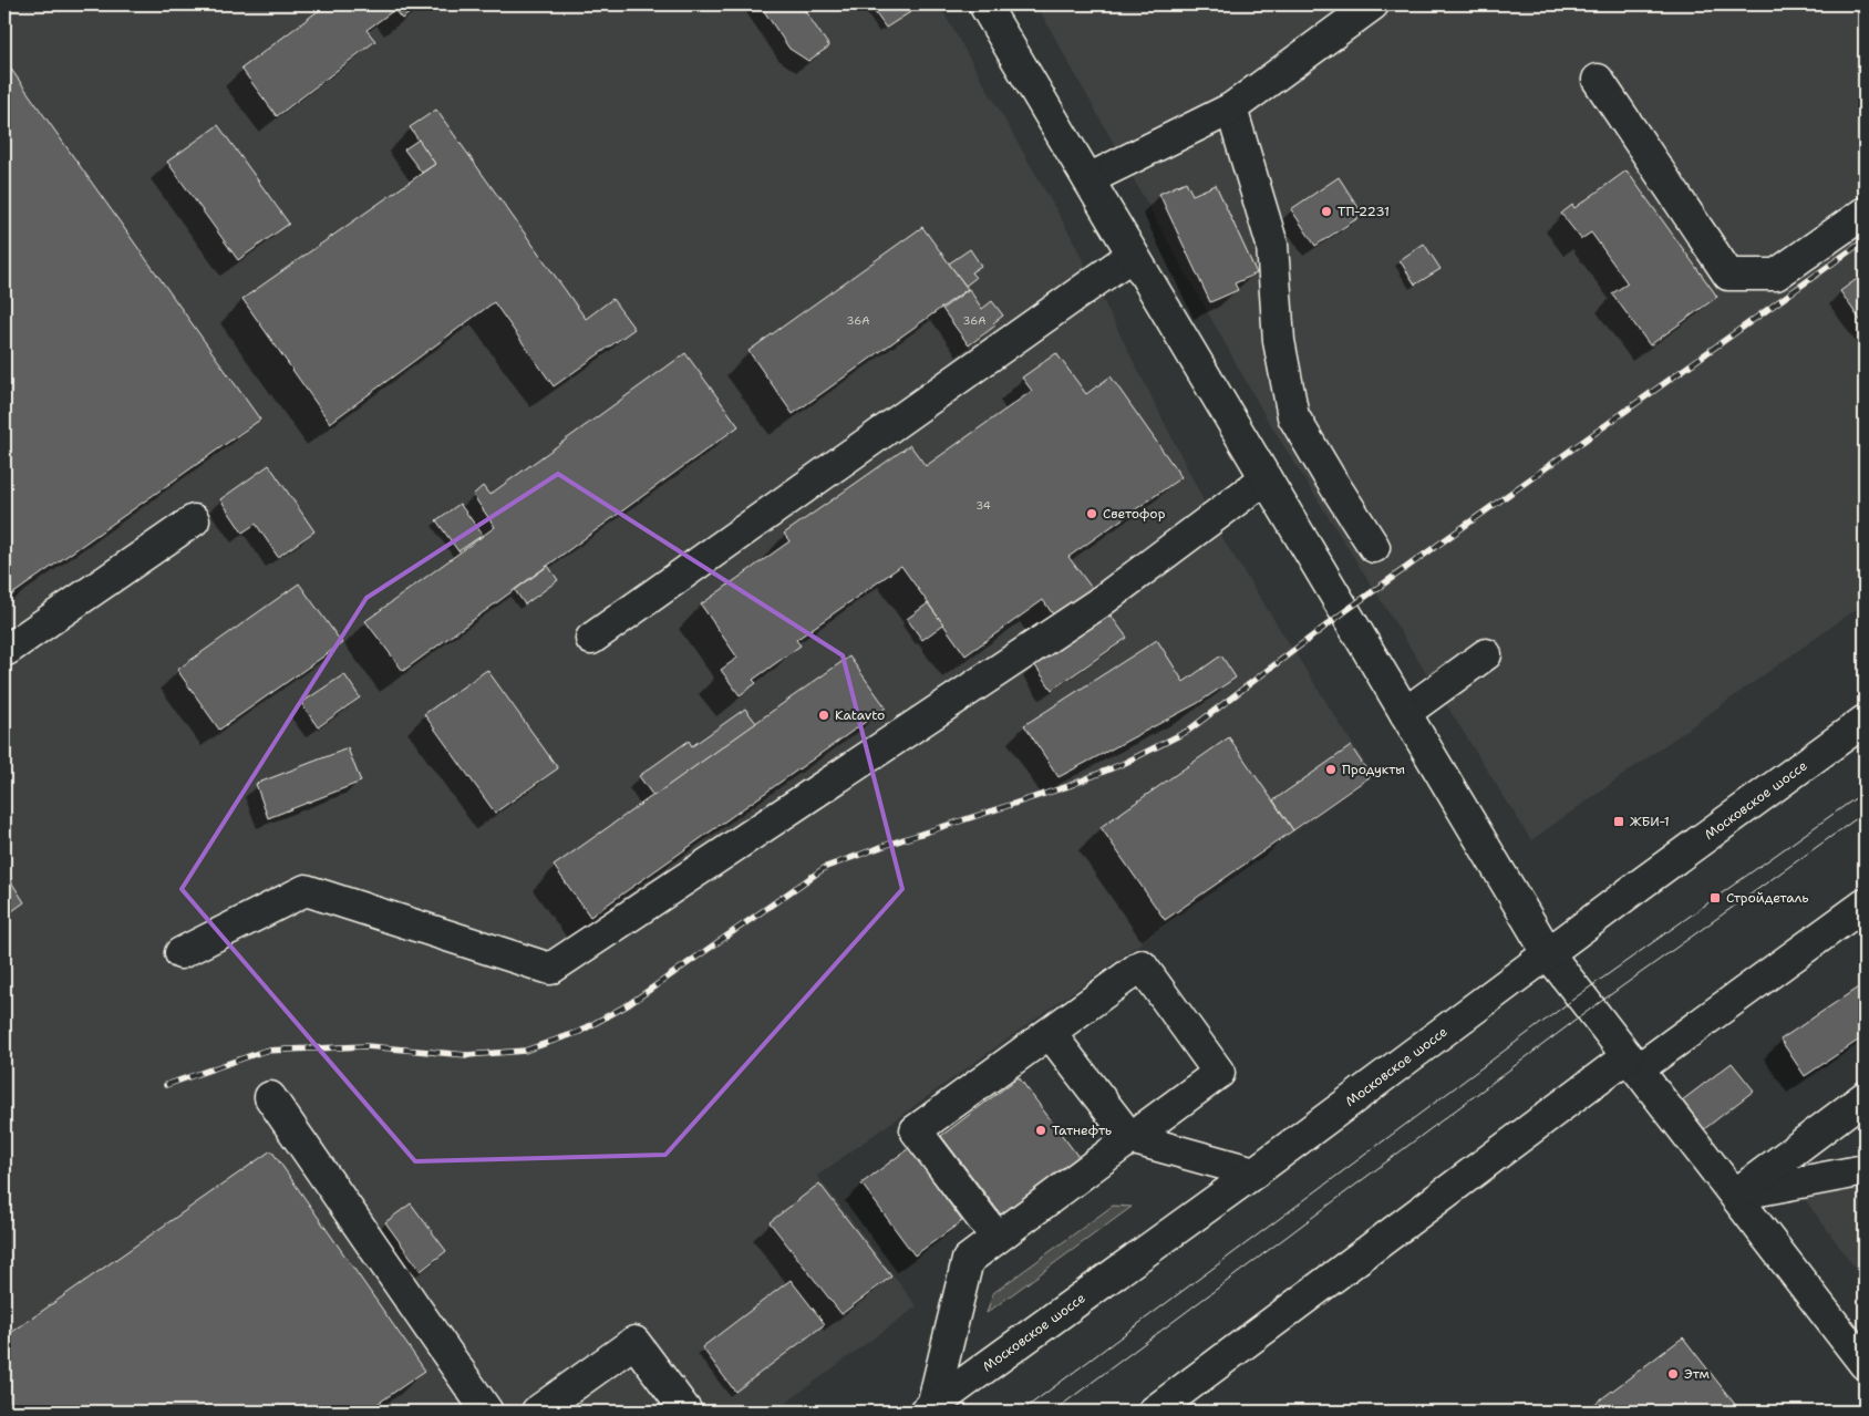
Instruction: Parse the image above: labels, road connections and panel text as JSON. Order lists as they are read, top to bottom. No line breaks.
{"streets":{"main road":["Московское шоссе"]},"places":{"other":["ТП-2231","Светофор","Katavto","Продукты","Татнефть","Этм"],"transit":["ЖБИ-1","Стройдеталь"]},"house_numbers":["36А","36А","34"]}
